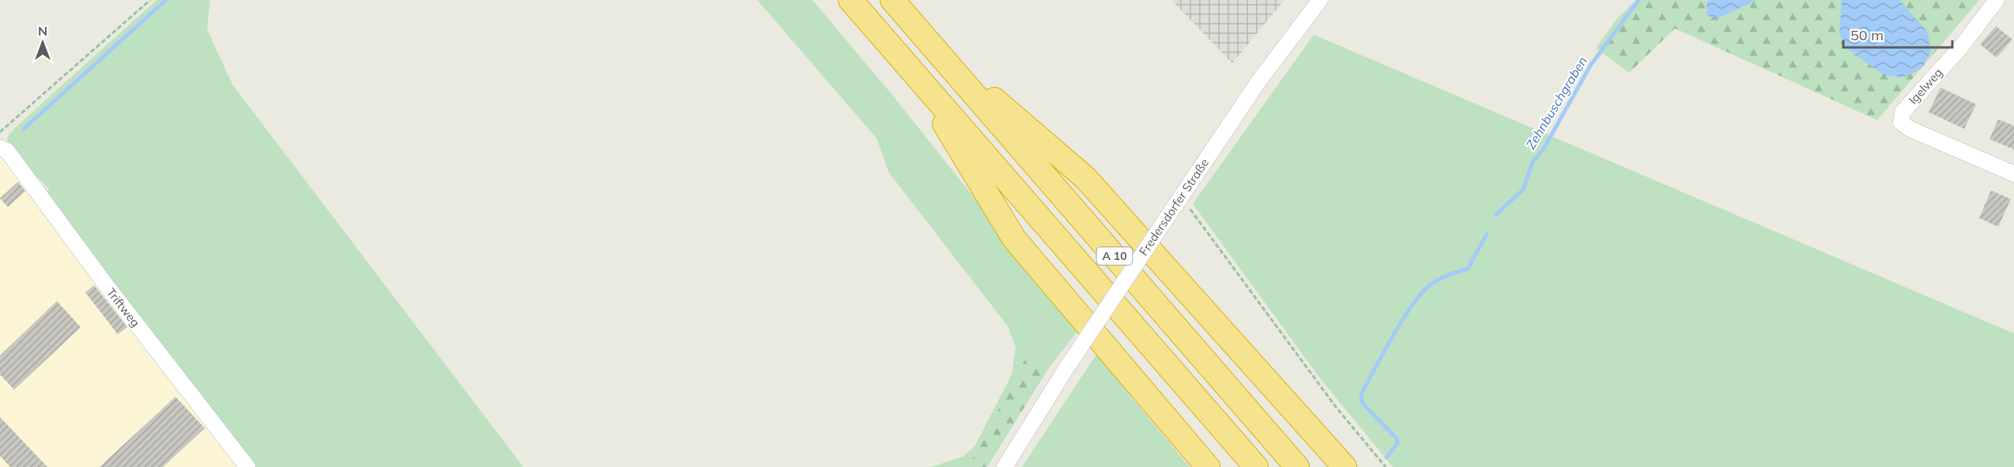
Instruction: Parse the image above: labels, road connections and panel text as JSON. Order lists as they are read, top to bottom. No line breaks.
{"streets":{"highway":["A 10"],"street":["Igelweg","Fredersdorfer Straße","Triftweg"]},"water":["Zehnbuschgraben"],"scale_bar":"50 m","north":"top"}
